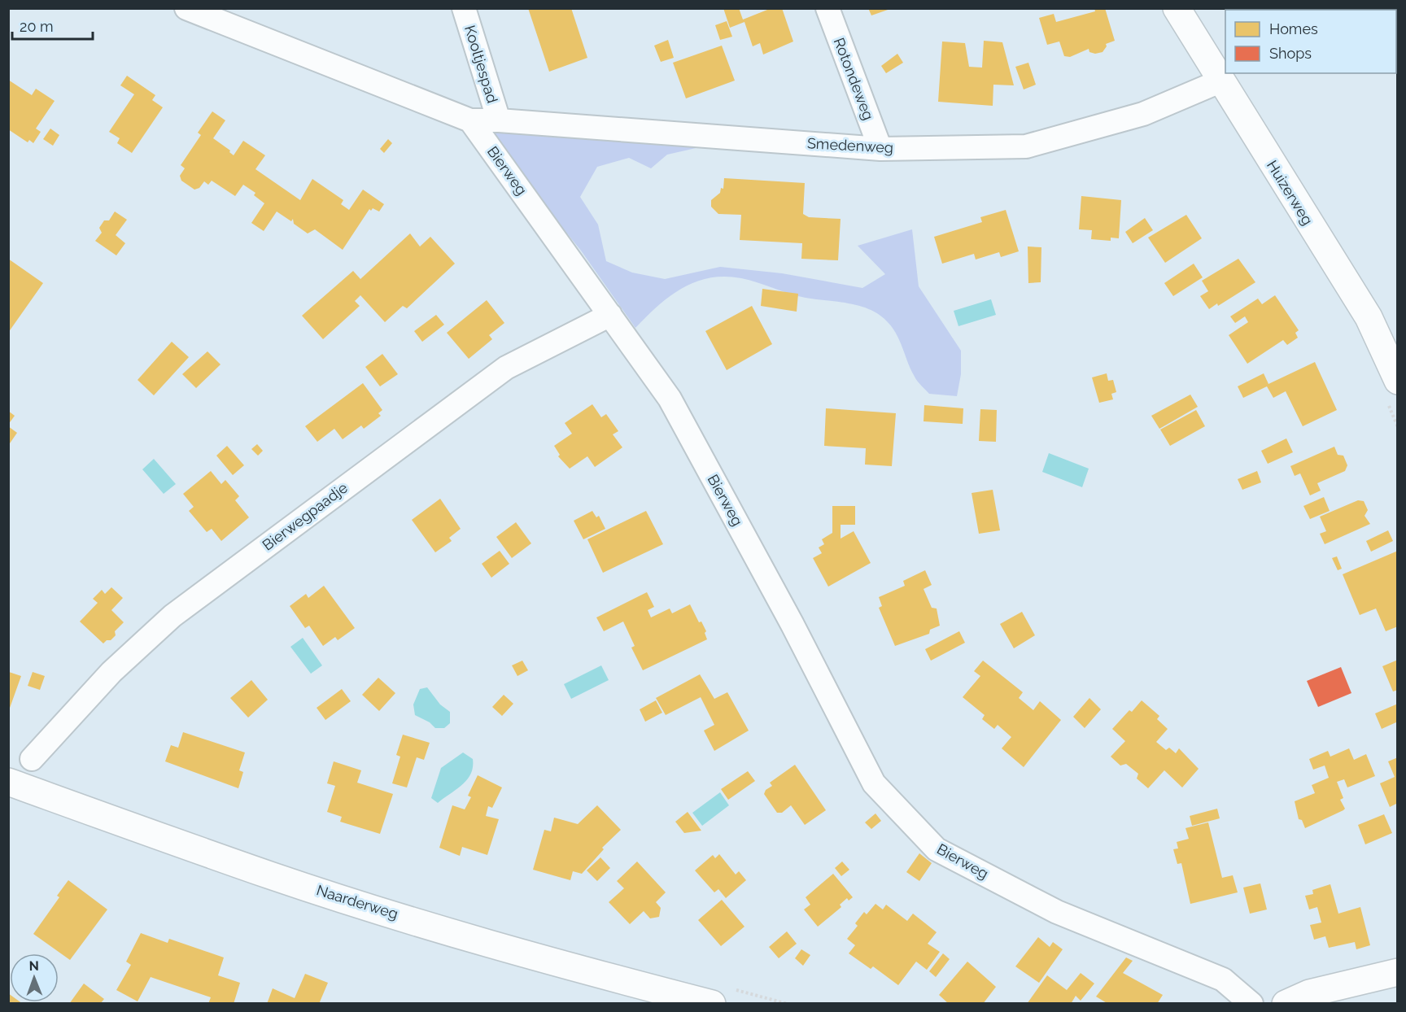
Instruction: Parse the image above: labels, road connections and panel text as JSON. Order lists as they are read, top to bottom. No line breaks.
{"streets":{"main road":["Huizerweg","Naarderweg"],"street":["Kooltjespad","Rotondeweg","Smedenweg","Bierweg","Bierwegpaadje"]},"crossings":[["Kooltjespad","Smedenweg"],["Rotondeweg","Smedenweg"],["Smedenweg","Bierweg"],["Smedenweg","Huizerweg"],["Bierweg","Bierwegpaadje"]],"legend":["Homes","Shops"],"scale_bar":"20 m","north":"top"}
